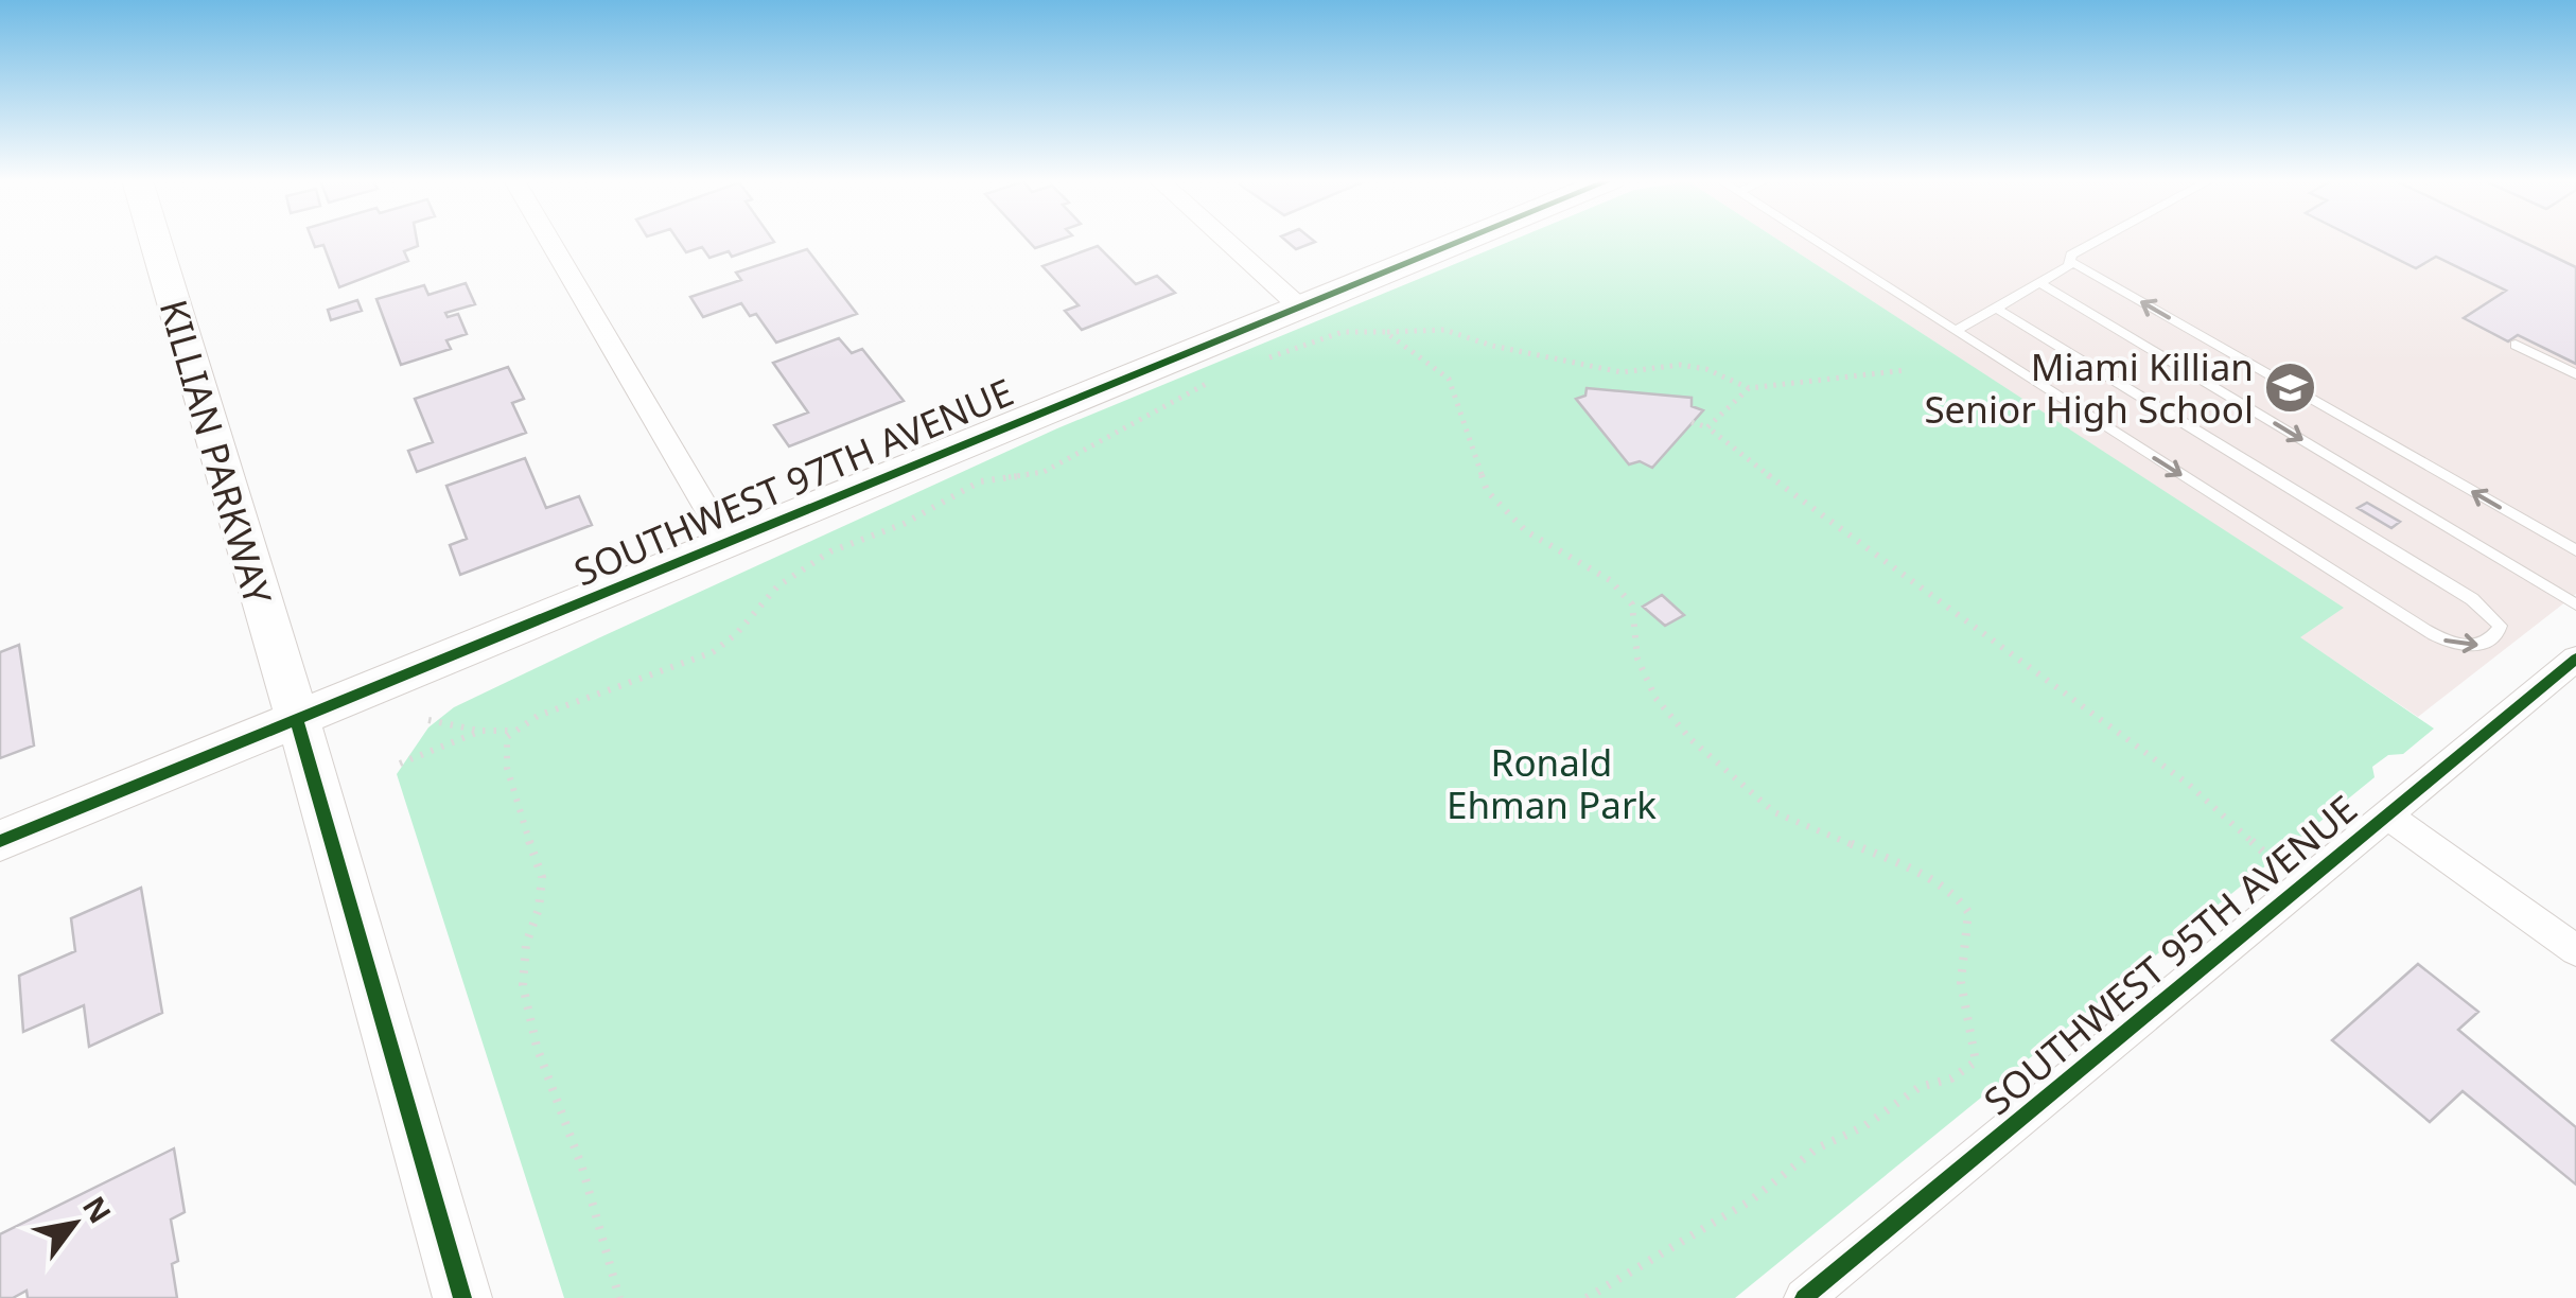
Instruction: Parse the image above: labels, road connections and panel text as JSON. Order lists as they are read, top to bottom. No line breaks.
{"streets":{"street":["KILLIAN PARKWAY","SOUTHWEST 97TH AVENUE","SOUTHWEST 95TH AVENUE"]},"crossings":[["KILLIAN PARKWAY","SOUTHWEST 97TH AVENUE"]],"parks":["Ronald Ehman Park"],"places":{"school or university":["Miami Killian Senior High School"]},"north":"top right"}
